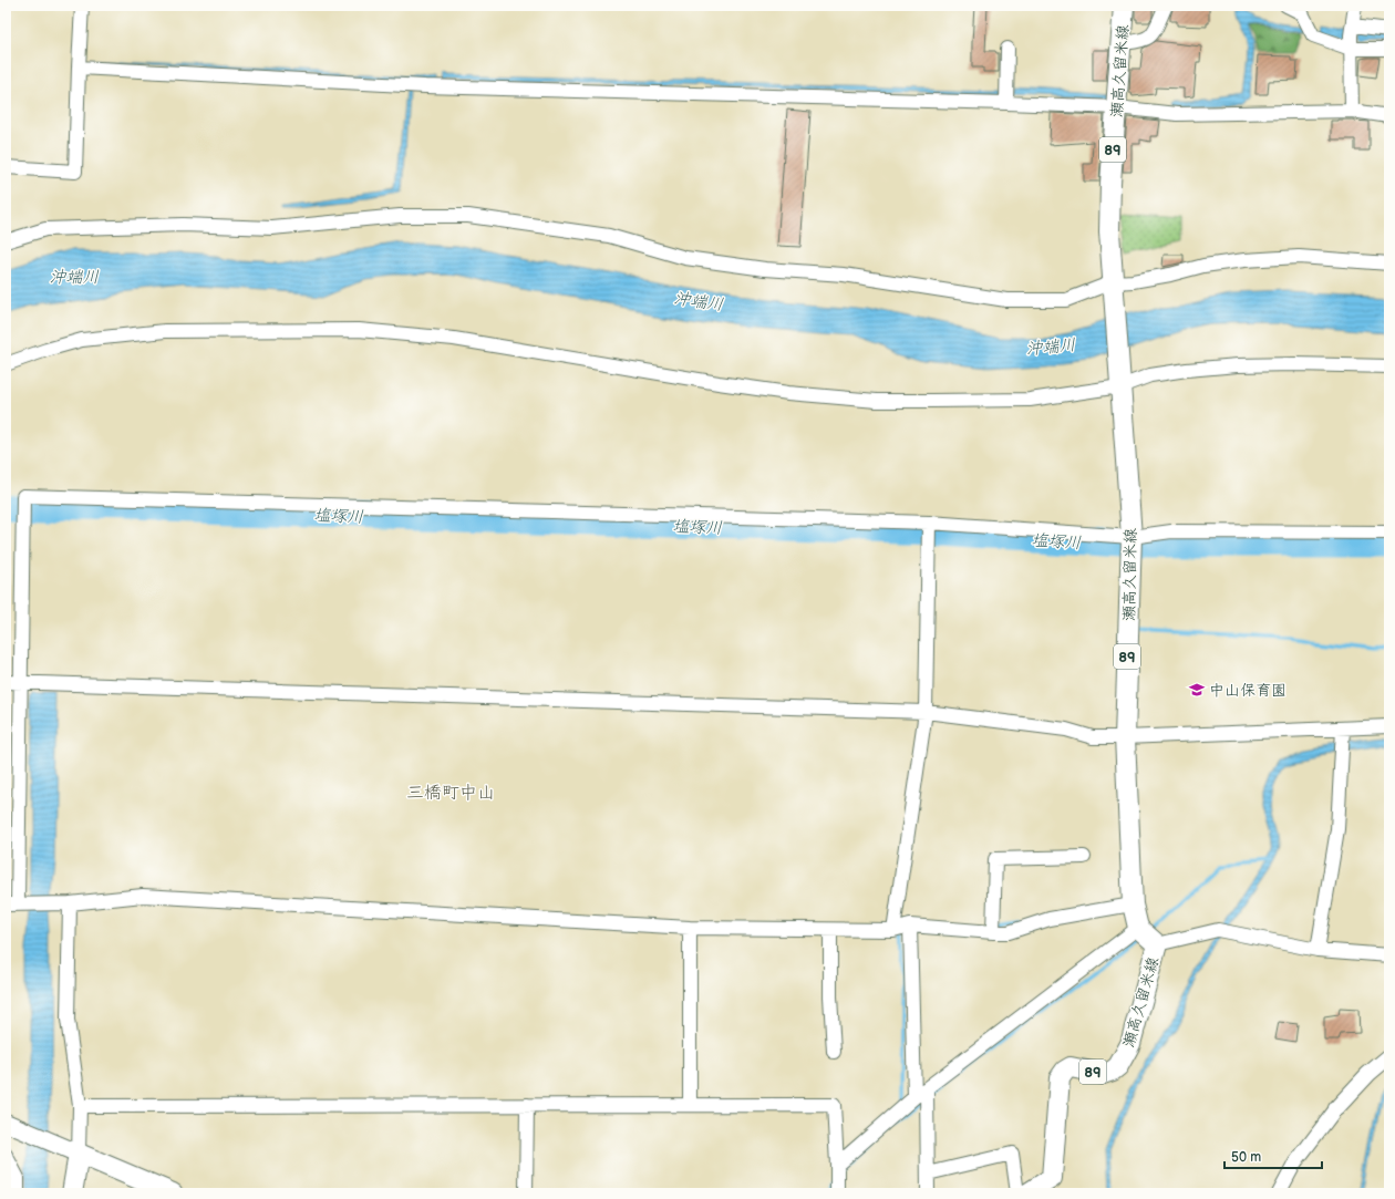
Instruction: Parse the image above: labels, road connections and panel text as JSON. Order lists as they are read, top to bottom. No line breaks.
{"streets":{"main road":["瀬高久留米線","89"]},"districts":["三橋町中山"],"water":["沖端川","塩塚川"],"places":{"school or university":["中山保育園"]},"scale_bar":"50 m"}
